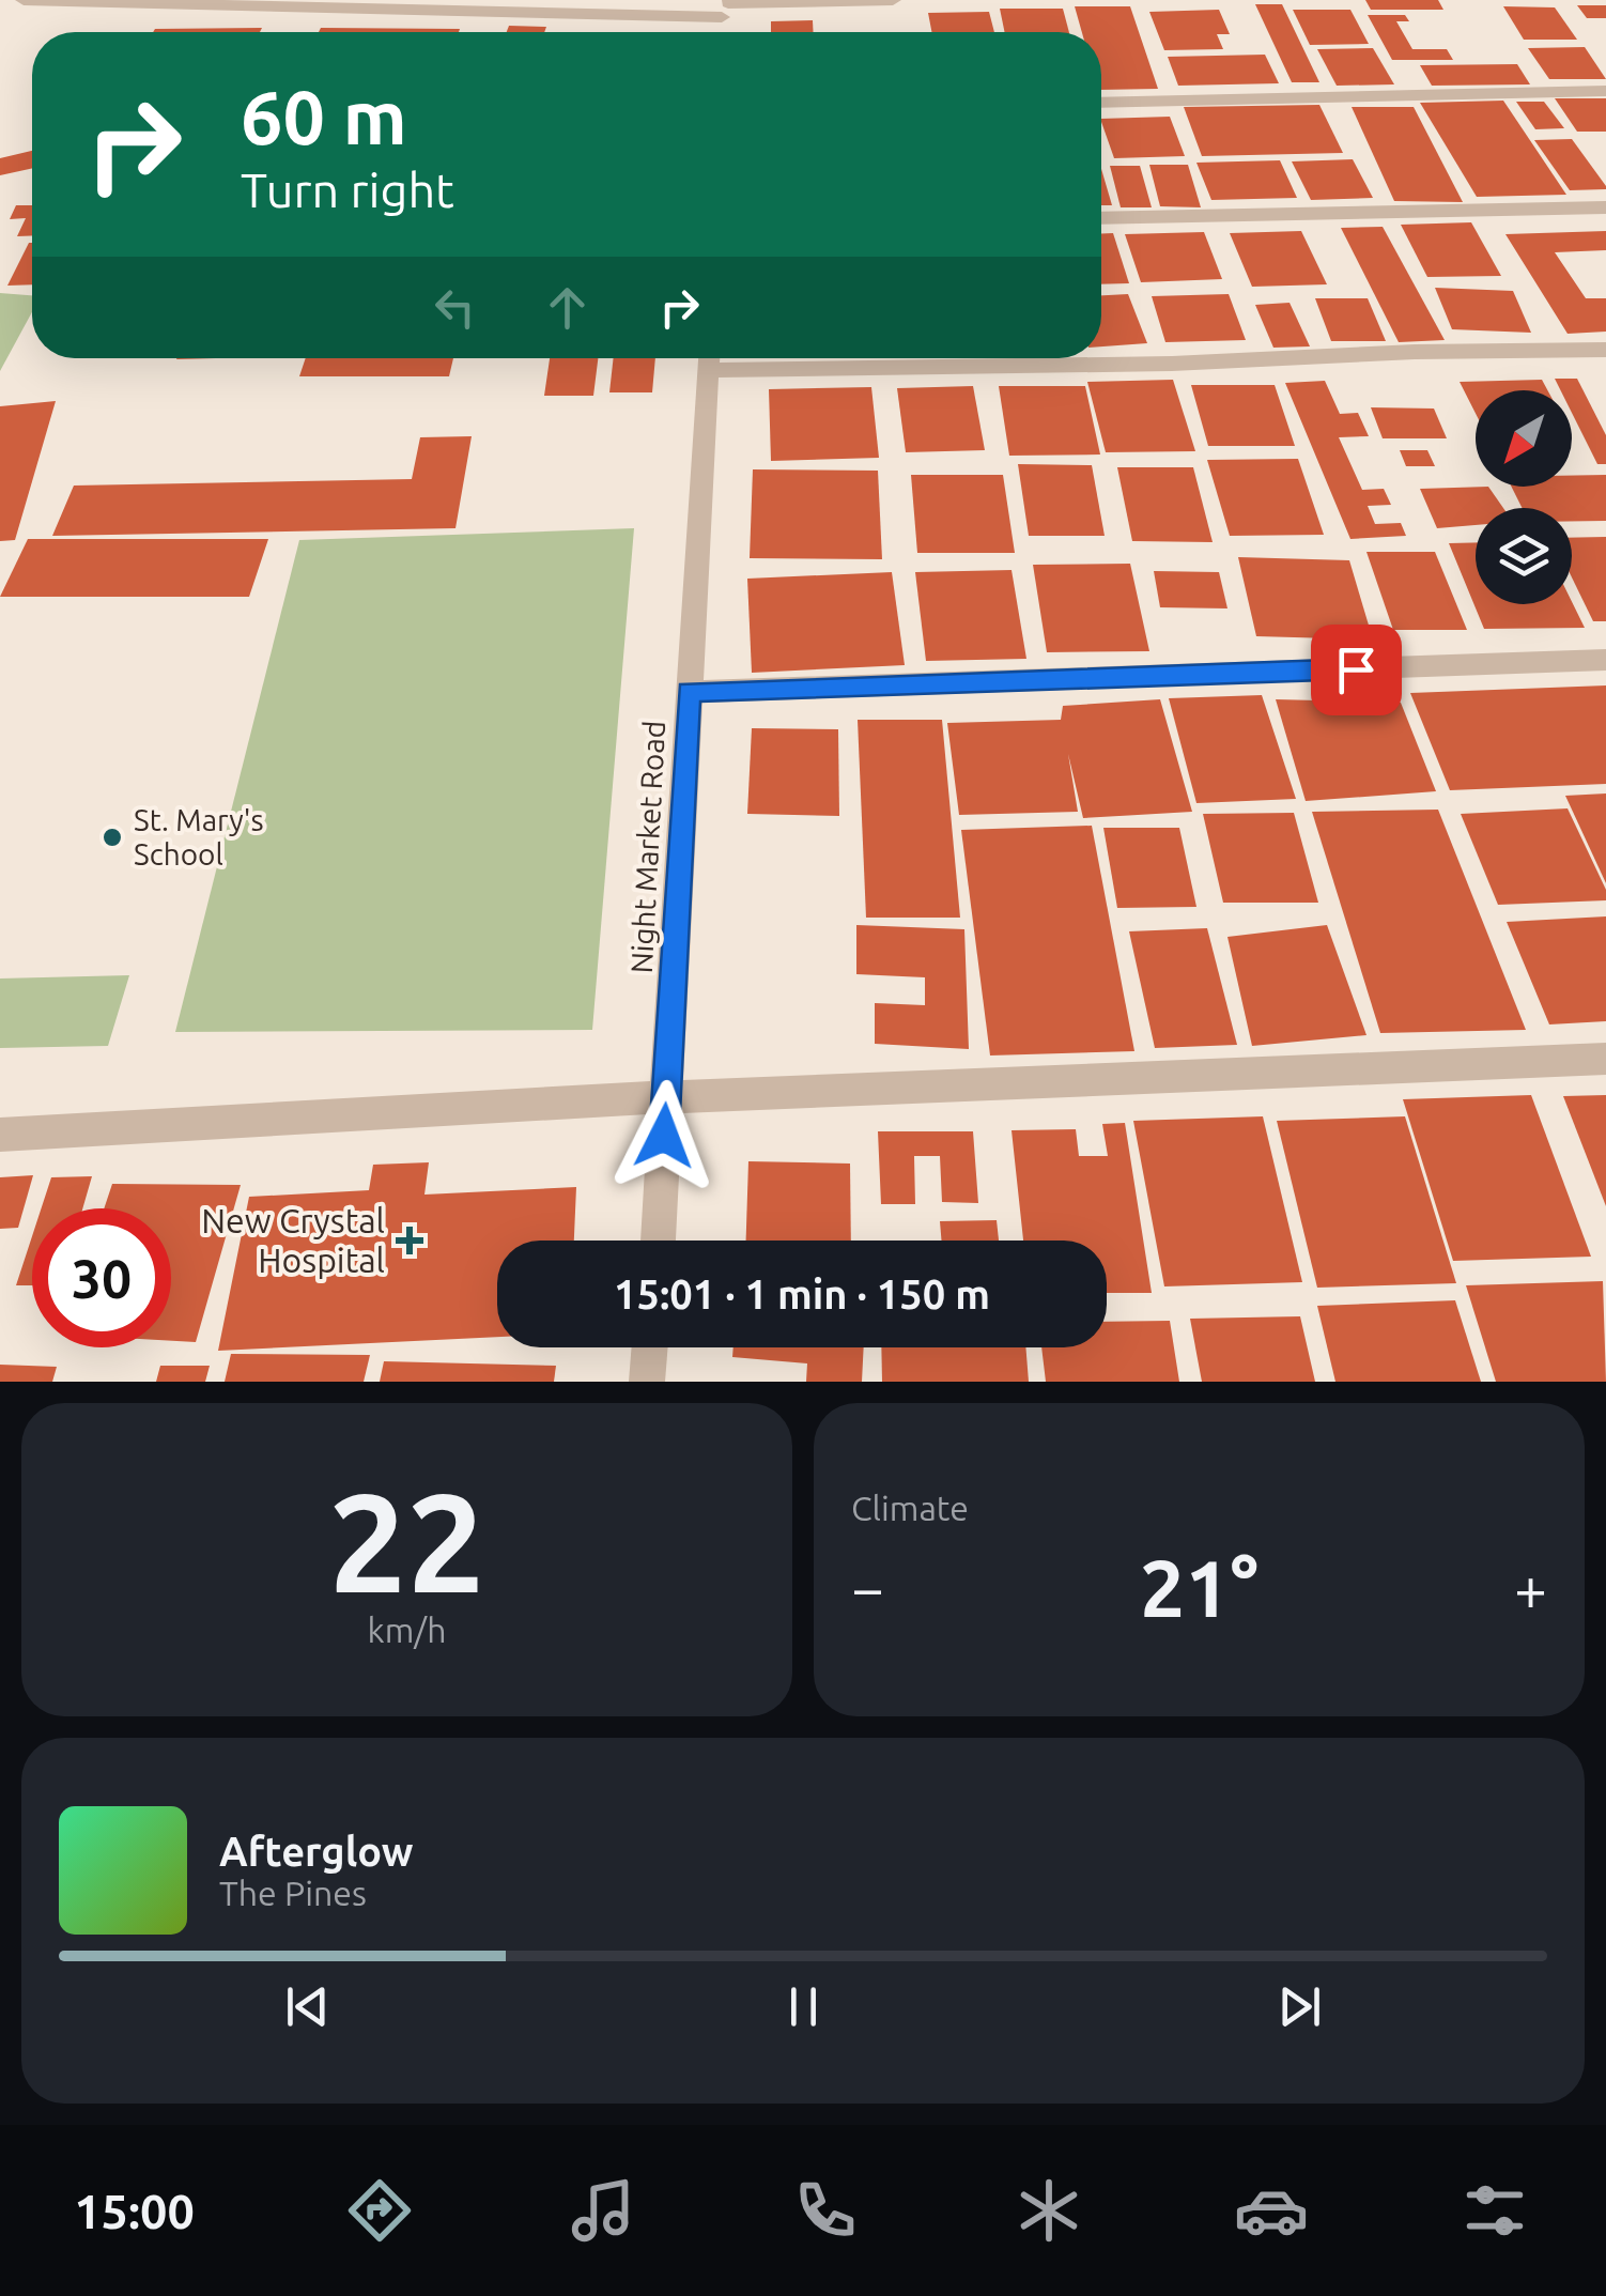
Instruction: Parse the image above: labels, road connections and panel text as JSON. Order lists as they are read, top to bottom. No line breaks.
{"streets":{"street":["Night Market Road"]},"places":{"other":["St. Mary's School"],"health":["New Crystal Hospital"]},"north":"bottom left","page":{"turn":["60 m","Turn right"],"limit":"30","trip":"15:01 · 1 min · 150 m","tile":[["22","km/h"],"Climate"],"heat":["−","21°","+"],"song":["Afterglow","The Pines"],"tabs":"15:00"}}
